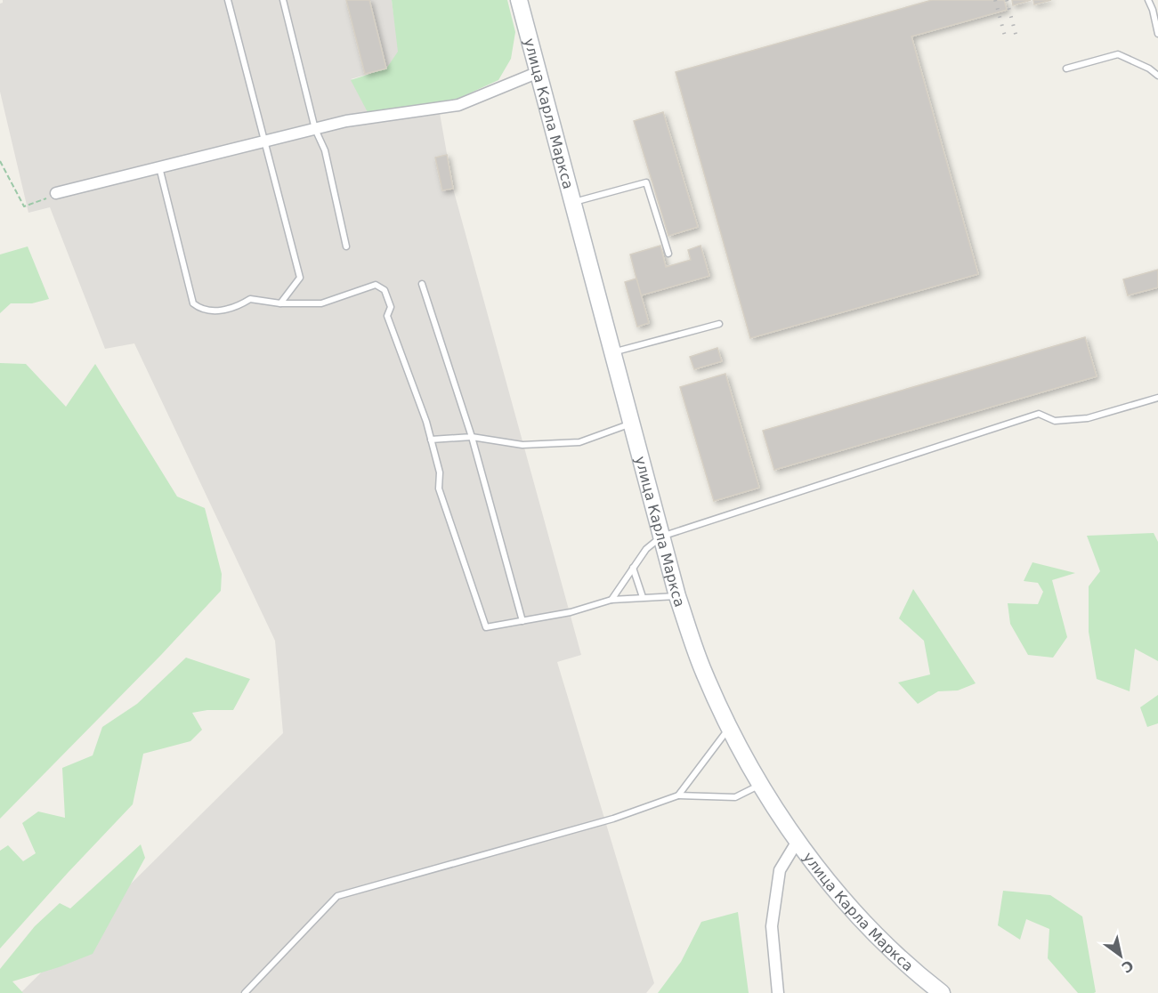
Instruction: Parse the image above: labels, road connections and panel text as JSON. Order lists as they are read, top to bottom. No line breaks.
{"streets":{"main road":["улица Карла Маркса"]},"north":"bottom right"}
